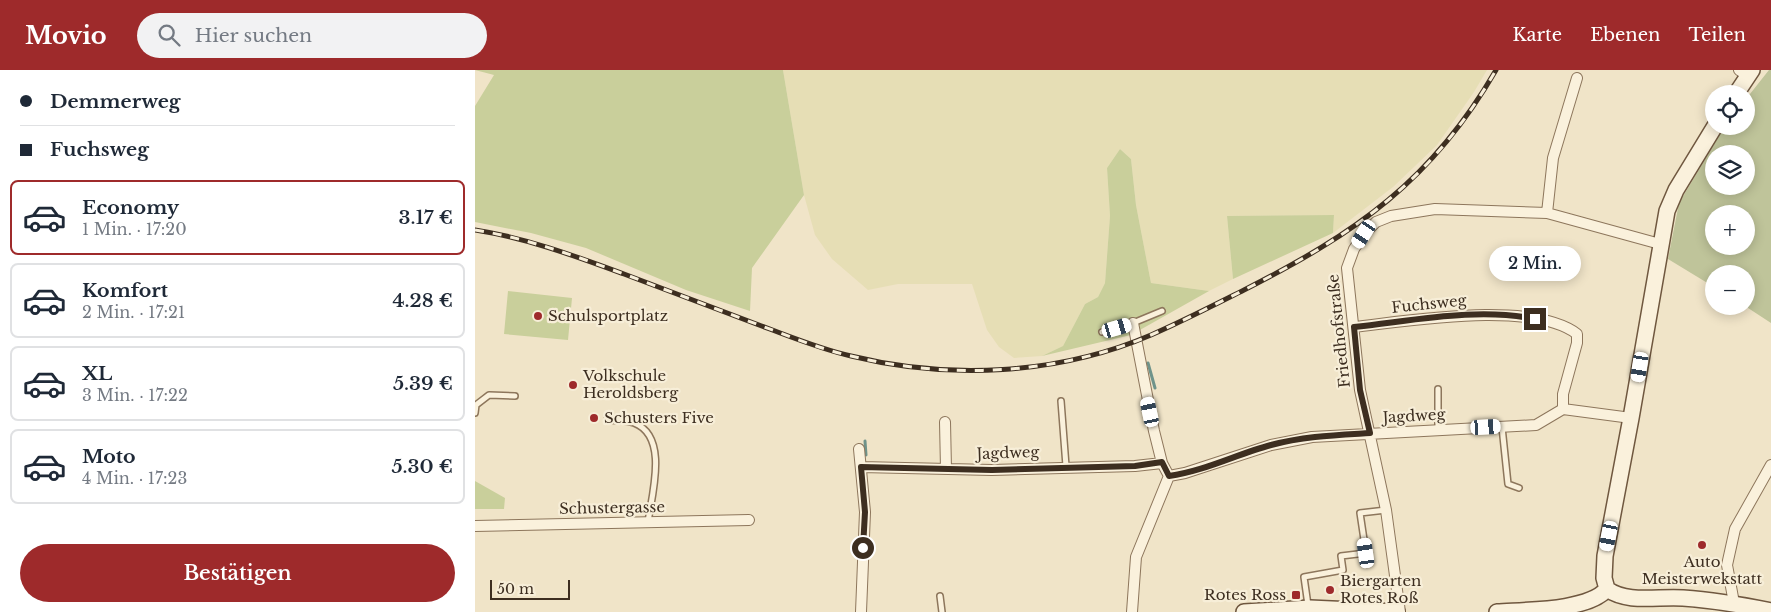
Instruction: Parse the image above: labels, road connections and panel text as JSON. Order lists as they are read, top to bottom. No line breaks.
{"streets":{"street":["Fuchsweg","Friedhofstraße","Jagdweg","Schustergasse"]},"crossings":[["Fuchsweg","Friedhofstraße"],["Fuchsweg","Jagdweg"],["Friedhofstraße","Jagdweg"]],"places":{"other":["Schulsportplatz","Volkschule Heroldsberg","Schusters Five","Auto Meisterwekstatt","Biergarten Rotes Roß"],"transit":["Rotes Ross"]},"scale_bar":"50 m","page":{"header":"Movio","search":"Hier suchen","nav":["Karte","Ebenen","Teilen"],"banner":["Demmerweg","Fuchsweg"],"map_buttons":["+","−"],"list":[{"name":"Economy","note":"1 Min. · 17:20","value":"3.17 €"},{"name":"Komfort","note":"2 Min. · 17:21","value":"4.28 €"},{"name":"XL","note":"3 Min. · 17:22","value":"5.39 €"},{"name":"Moto","note":"4 Min. · 17:23","value":"5.30 €"}],"bubble":"2 Min.","buttons":"Bestätigen","scale":"50 m"}}
